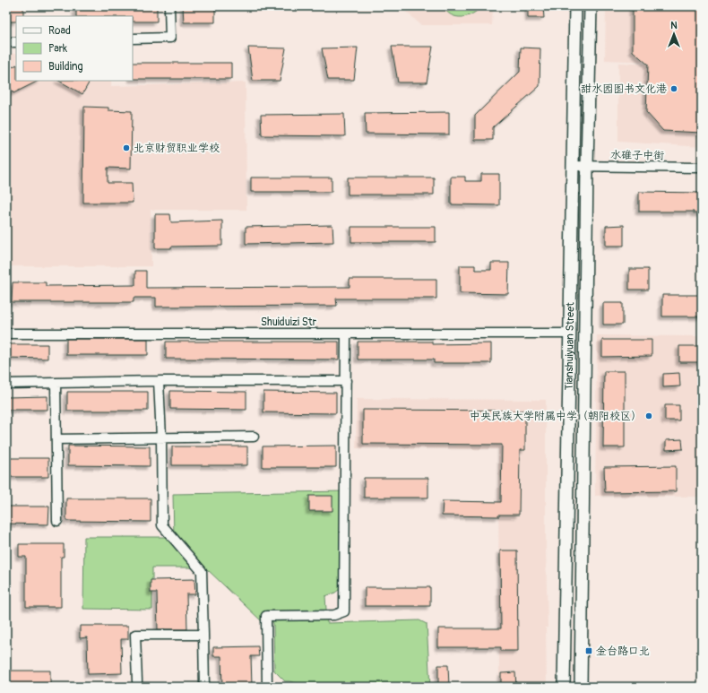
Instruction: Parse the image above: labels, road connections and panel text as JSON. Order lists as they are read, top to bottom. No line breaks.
{"streets":{"main road":["Tianshuiyuan Street"],"street":["水碓子中街","Shuiduizi Str"]},"crossings":[["水碓子中街","Tianshuiyuan Street"],["Shuiduizi Str","Tianshuiyuan Street"]],"places":{"other":["甜水园图书文化港","北京财贸职业学校","中央民族大学附属中学（朝阳校区）"],"transit":["金台路口北"]},"legend":["Road","Park","Building"],"north":"top"}
